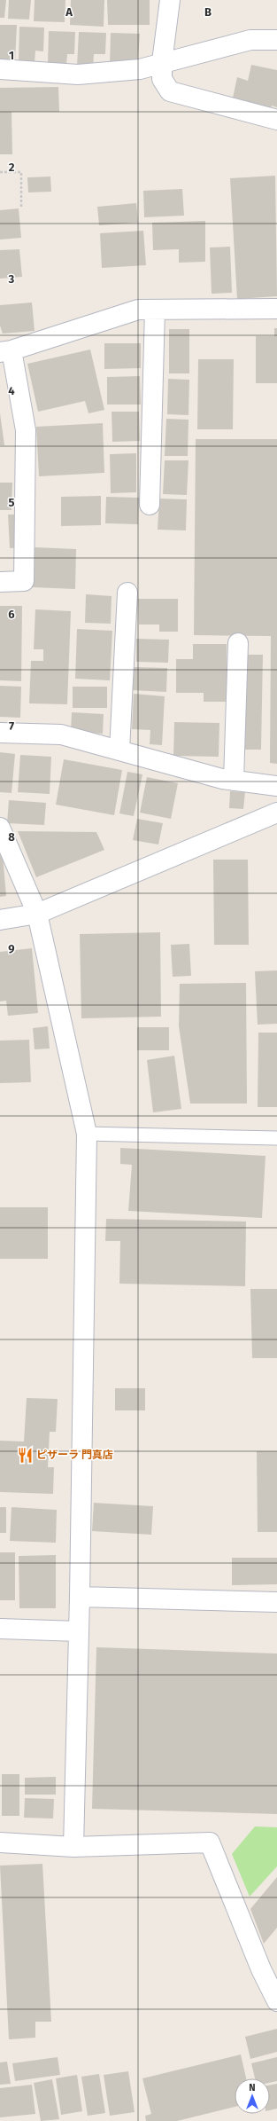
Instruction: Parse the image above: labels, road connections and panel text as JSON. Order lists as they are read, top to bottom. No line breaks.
{"places":{"restaurant":["ピザーラ 門真店"]},"north":"top","grid":{"columns":["A","B"],"rows":["1","2","3","4","5","6","7","8","9"]}}
